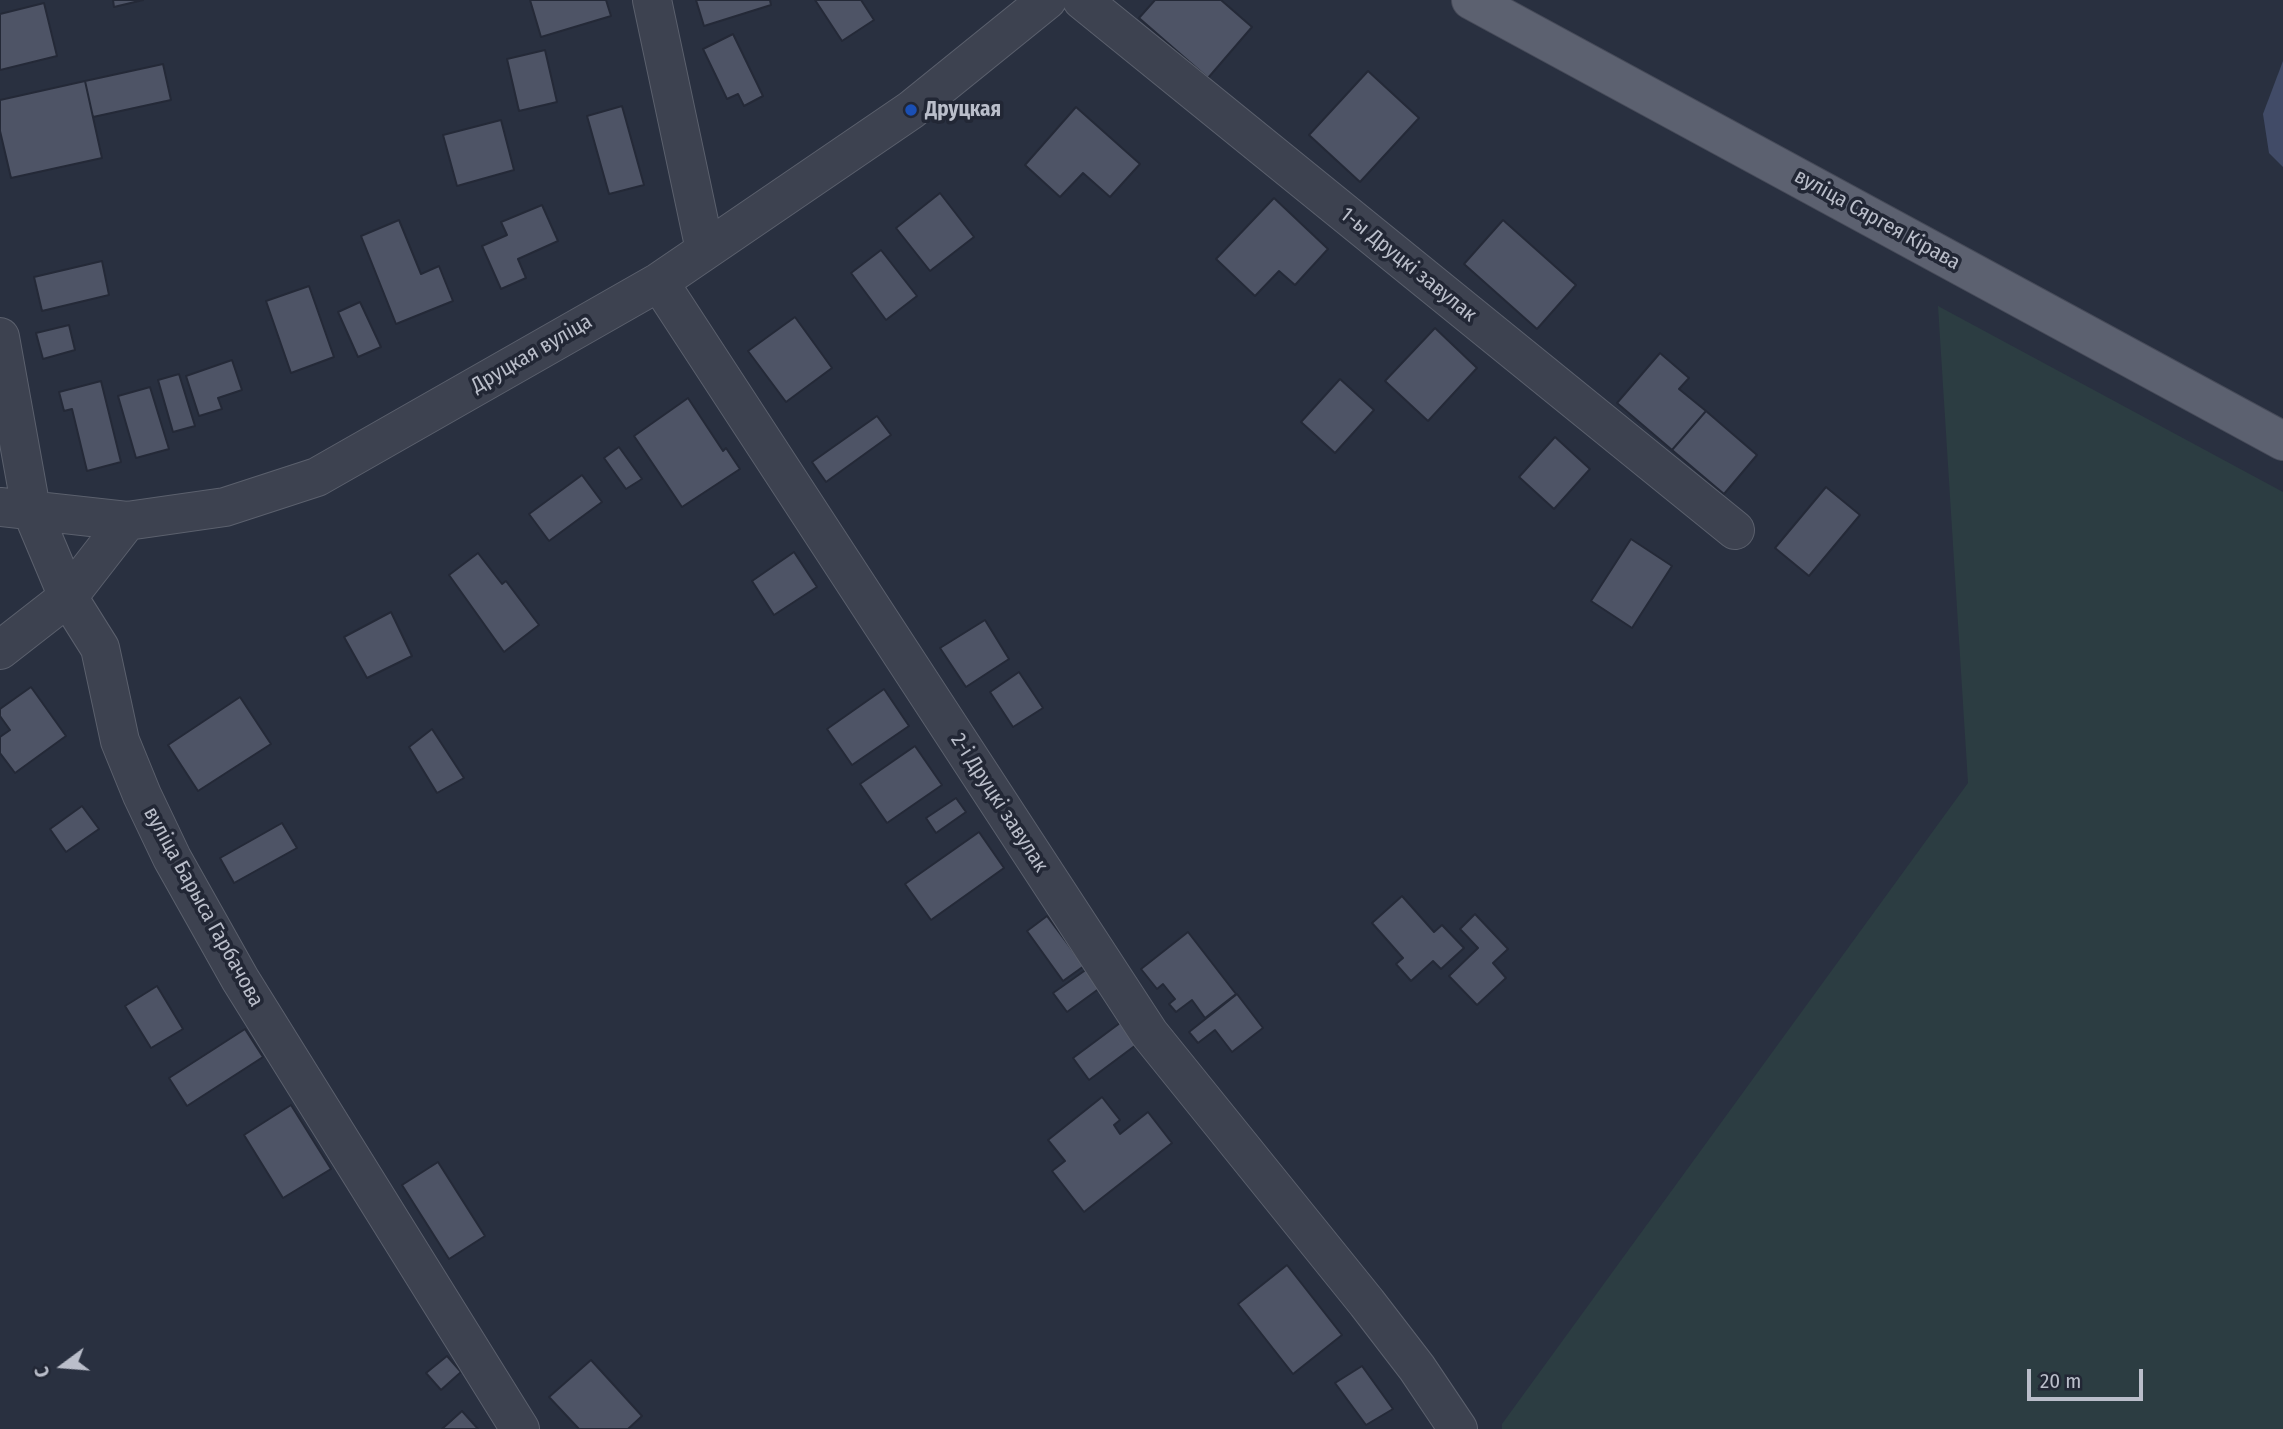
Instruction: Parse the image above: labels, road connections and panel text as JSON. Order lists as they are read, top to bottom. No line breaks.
{"streets":{"main road":["вуліца Сяргея Кірава"],"street":["1-ы Друцкі завулак","Друцкая вуліца","2-і Друцкі завулак","вуліца Барыса Гарбачова"]},"crossings":[["Друцкая вуліца","2-і Друцкі завулак"],["Друцкая вуліца","вуліца Барыса Гарбачова"]],"places":["Друцкая"],"scale_bar":"20 m","north":"left"}
